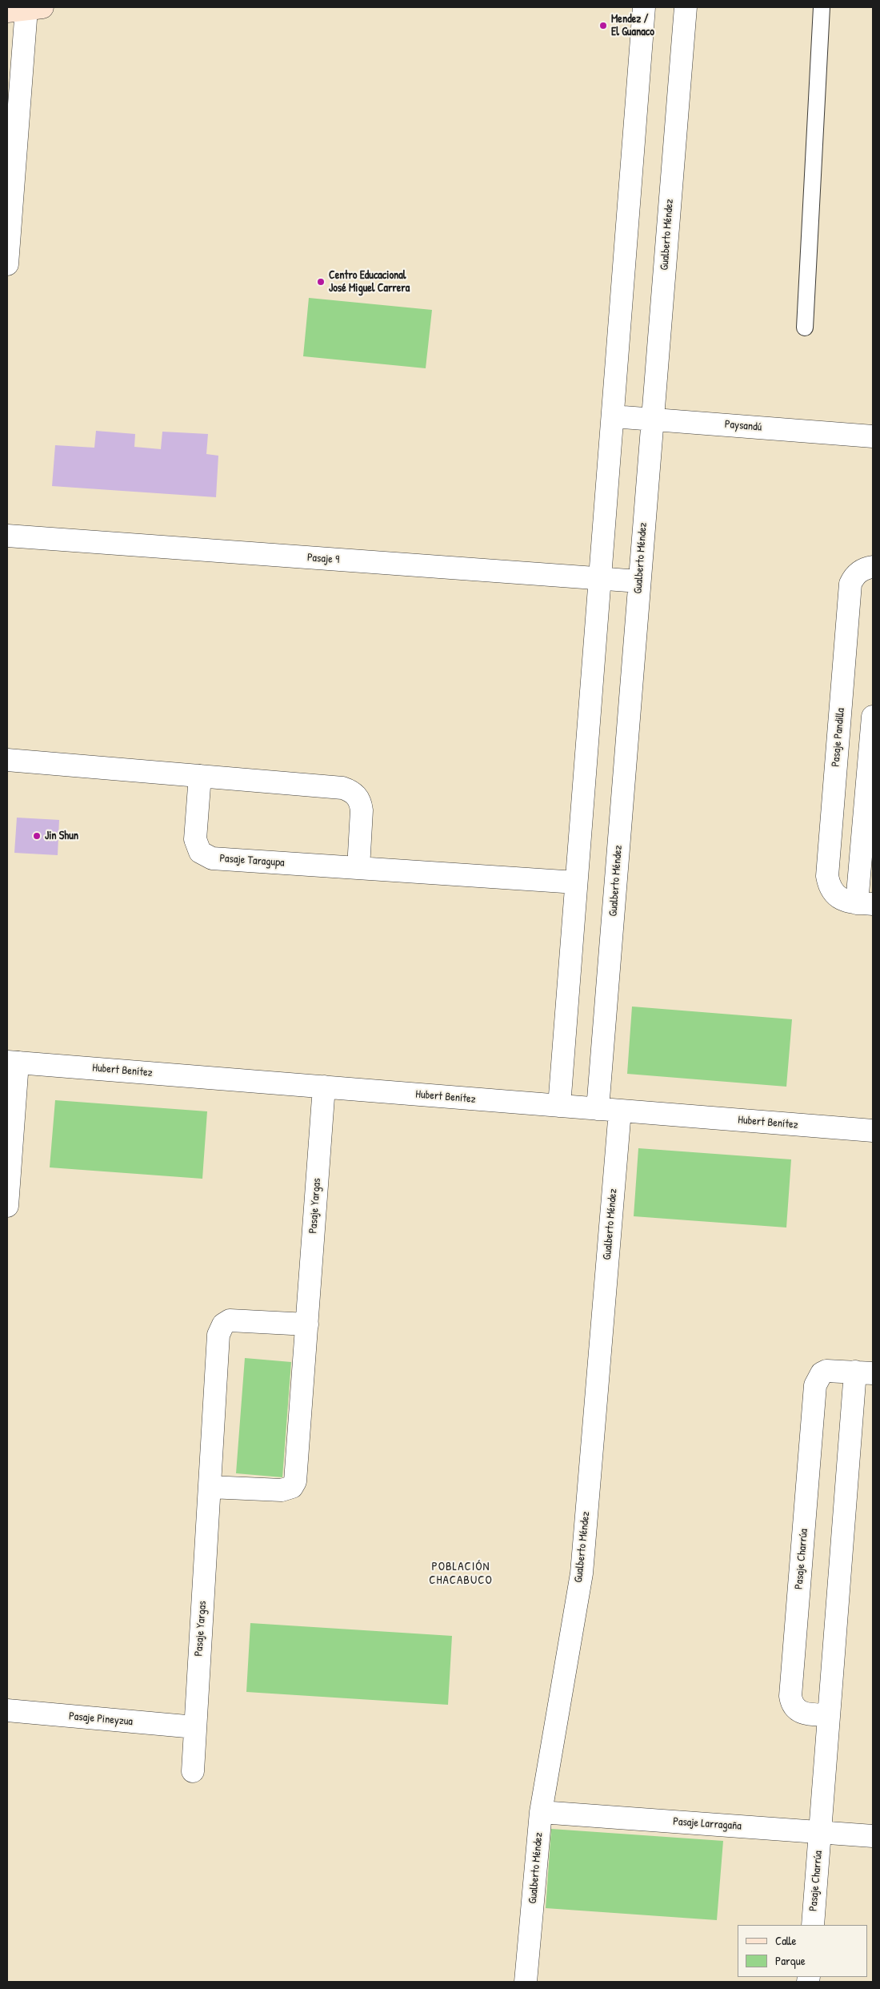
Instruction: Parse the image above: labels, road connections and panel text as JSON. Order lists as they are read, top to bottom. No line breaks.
{"streets":{"street":["Gualberto Méndez","Paysandú","Pasaje 9","Pasaje Pandilla","Pasaje Taragupa","Hubert Benítez","Pasaje Yargas","Pasaje Charrúa","Pasaje Pineyzua","Pasaje Larragaña"]},"crossings":[["Gualberto Méndez","Paysandú"],["Gualberto Méndez","Pasaje 9"],["Gualberto Méndez","Hubert Benítez"],["Gualberto Méndez","Pasaje Larragaña"],["Hubert Benítez","Pasaje Yargas"],["Pasaje Yargas","Pasaje Pineyzua"],["Pasaje Charrúa","Pasaje Larragaña"]],"districts":["POBLACIÓN CHACABUCO"],"places":["Mendez / El Guanaco","Centro Educacional José Miguel Carrera","Jin Shun"],"legend":["Calle","Parque"]}
